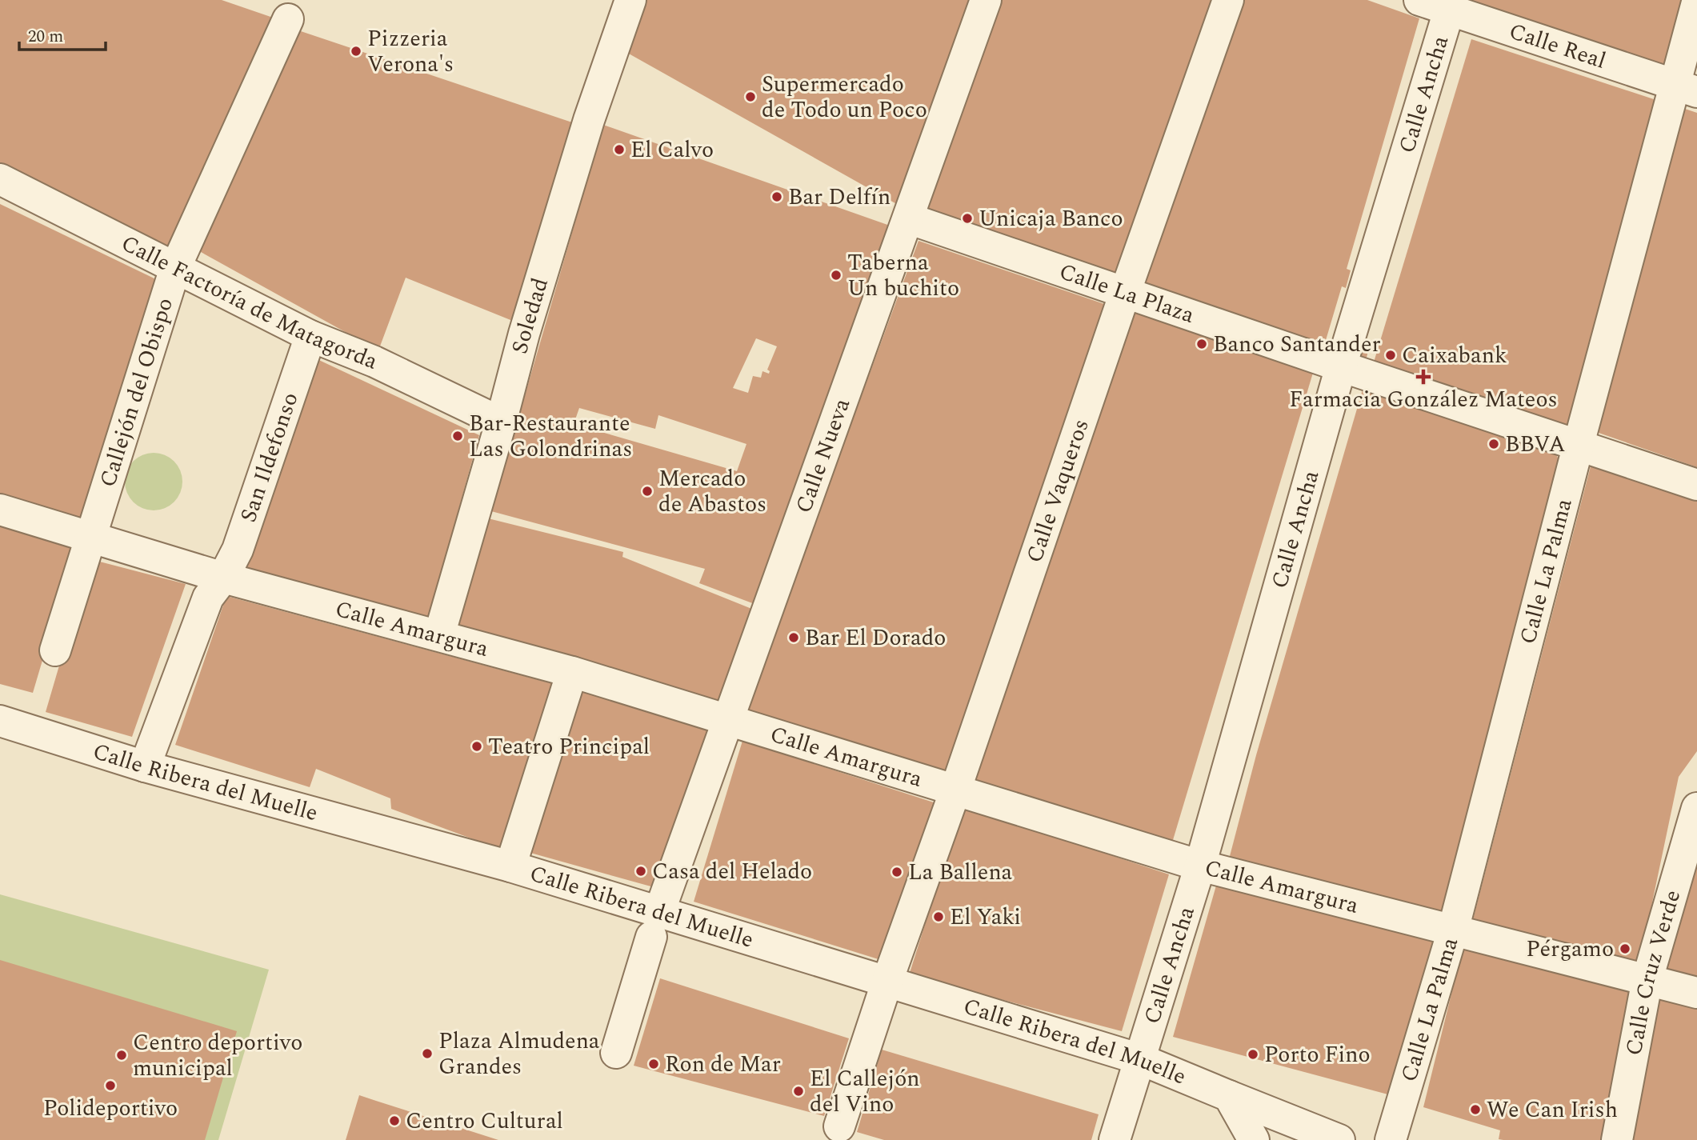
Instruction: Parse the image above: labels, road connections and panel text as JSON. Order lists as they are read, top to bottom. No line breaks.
{"streets":{"street":["Calle Real","Calle Ancha","Calle La Plaza","Calle Factoría de Matagorda","Soledad","Callejón del Obispo","Calle Nueva","San Ildefonso","Calle Vaqueros","Calle La Palma","Calle Amargura","Calle Ribera del Muelle","Calle Cruz Verde"]},"crossings":[["Calle Real","Calle Ancha"],["Calle Real","Calle La Palma"],["Calle Ancha","Calle La Plaza"],["Calle Ancha","Calle Amargura"],["Calle Ancha","Calle Ribera del Muelle"],["Calle La Plaza","Calle Nueva"],["Calle La Plaza","Calle Vaqueros"],["Calle La Plaza","Calle La Palma"],["Calle Factoría de Matagorda","Soledad"],["Calle Factoría de Matagorda","Callejón del Obispo"],["Calle Factoría de Matagorda","San Ildefonso"],["Soledad","Calle Amargura"],["Callejón del Obispo","Calle Amargura"],["Calle Nueva","Calle Amargura"],["Calle Nueva","Calle Ribera del Muelle"],["San Ildefonso","Calle Amargura"],["San Ildefonso","Calle Ribera del Muelle"],["Calle Vaqueros","Calle Amargura"],["Calle Vaqueros","Calle Ribera del Muelle"],["Calle La Palma","Calle Amargura"],["Calle Amargura","Calle Cruz Verde"]],"places":{"other":["Pizzeria Verona's","Supermercado de Todo un Poco","El Calvo","Bar Delfín","Unicaja Banco","Taberna Un buchito","Banco Santander","Caixabank","Bar-Restaurante Las Golondrinas","BBVA","Mercado de Abastos","Bar El Dorado","Teatro Principal","Casa del Helado","La Ballena","El Yaki","Pérgamo","Plaza Almudena Grandes","Porto Fino","Centro deportivo municipal","Ron de Mar","Polideportivo","El Callejón del Vino","We Can Irish","Centro Cultural"],"health":["Farmacia González Mateos"]},"scale_bar":"20 m"}
